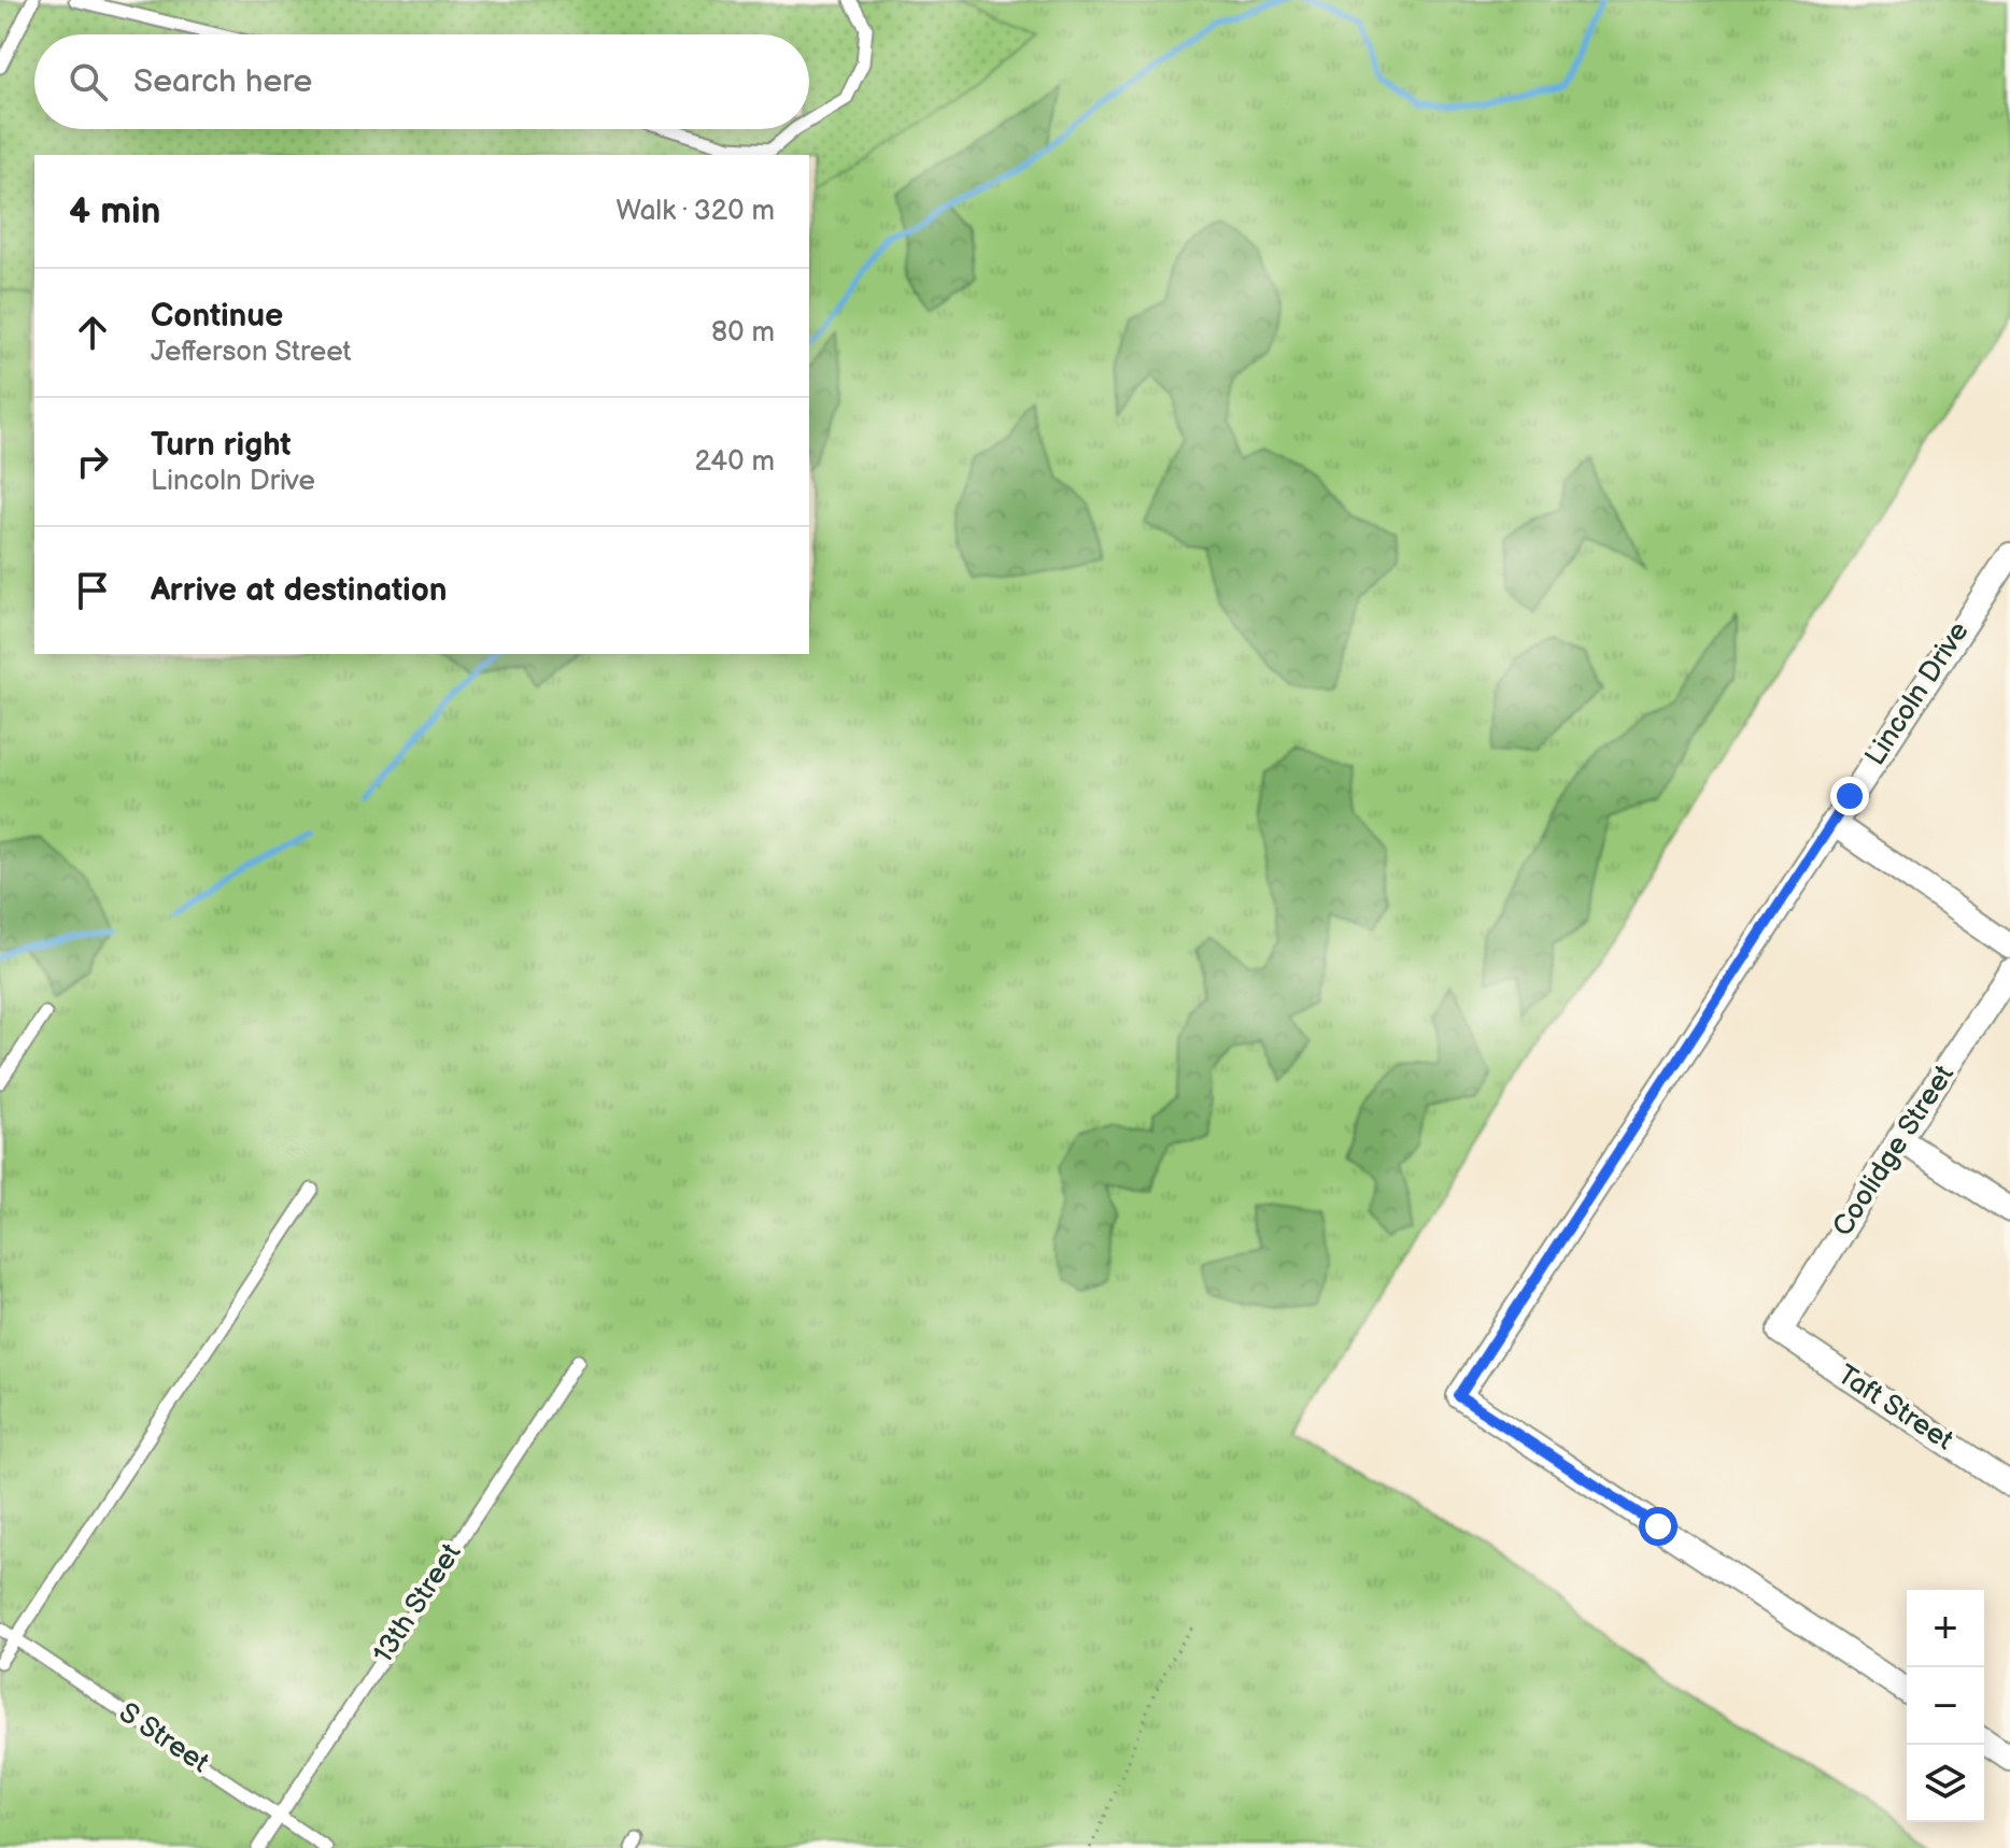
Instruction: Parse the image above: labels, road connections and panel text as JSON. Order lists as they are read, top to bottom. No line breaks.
{"streets":{"street":["Lincoln Drive","Coolidge Street","Taft Street"],"lane":["13th Street","S Street"]},"crossings":[["Coolidge Street","Taft Street"],["13th Street","S Street"]],"page":{"search":"Search here","heading":["4 min","Walk · 320 m"],"list":[["Continue","Jefferson Street","80 m"],["Turn right","Lincoln Drive","240 m"],"Arrive at destination"],"map_buttons":["+","−"]}}
